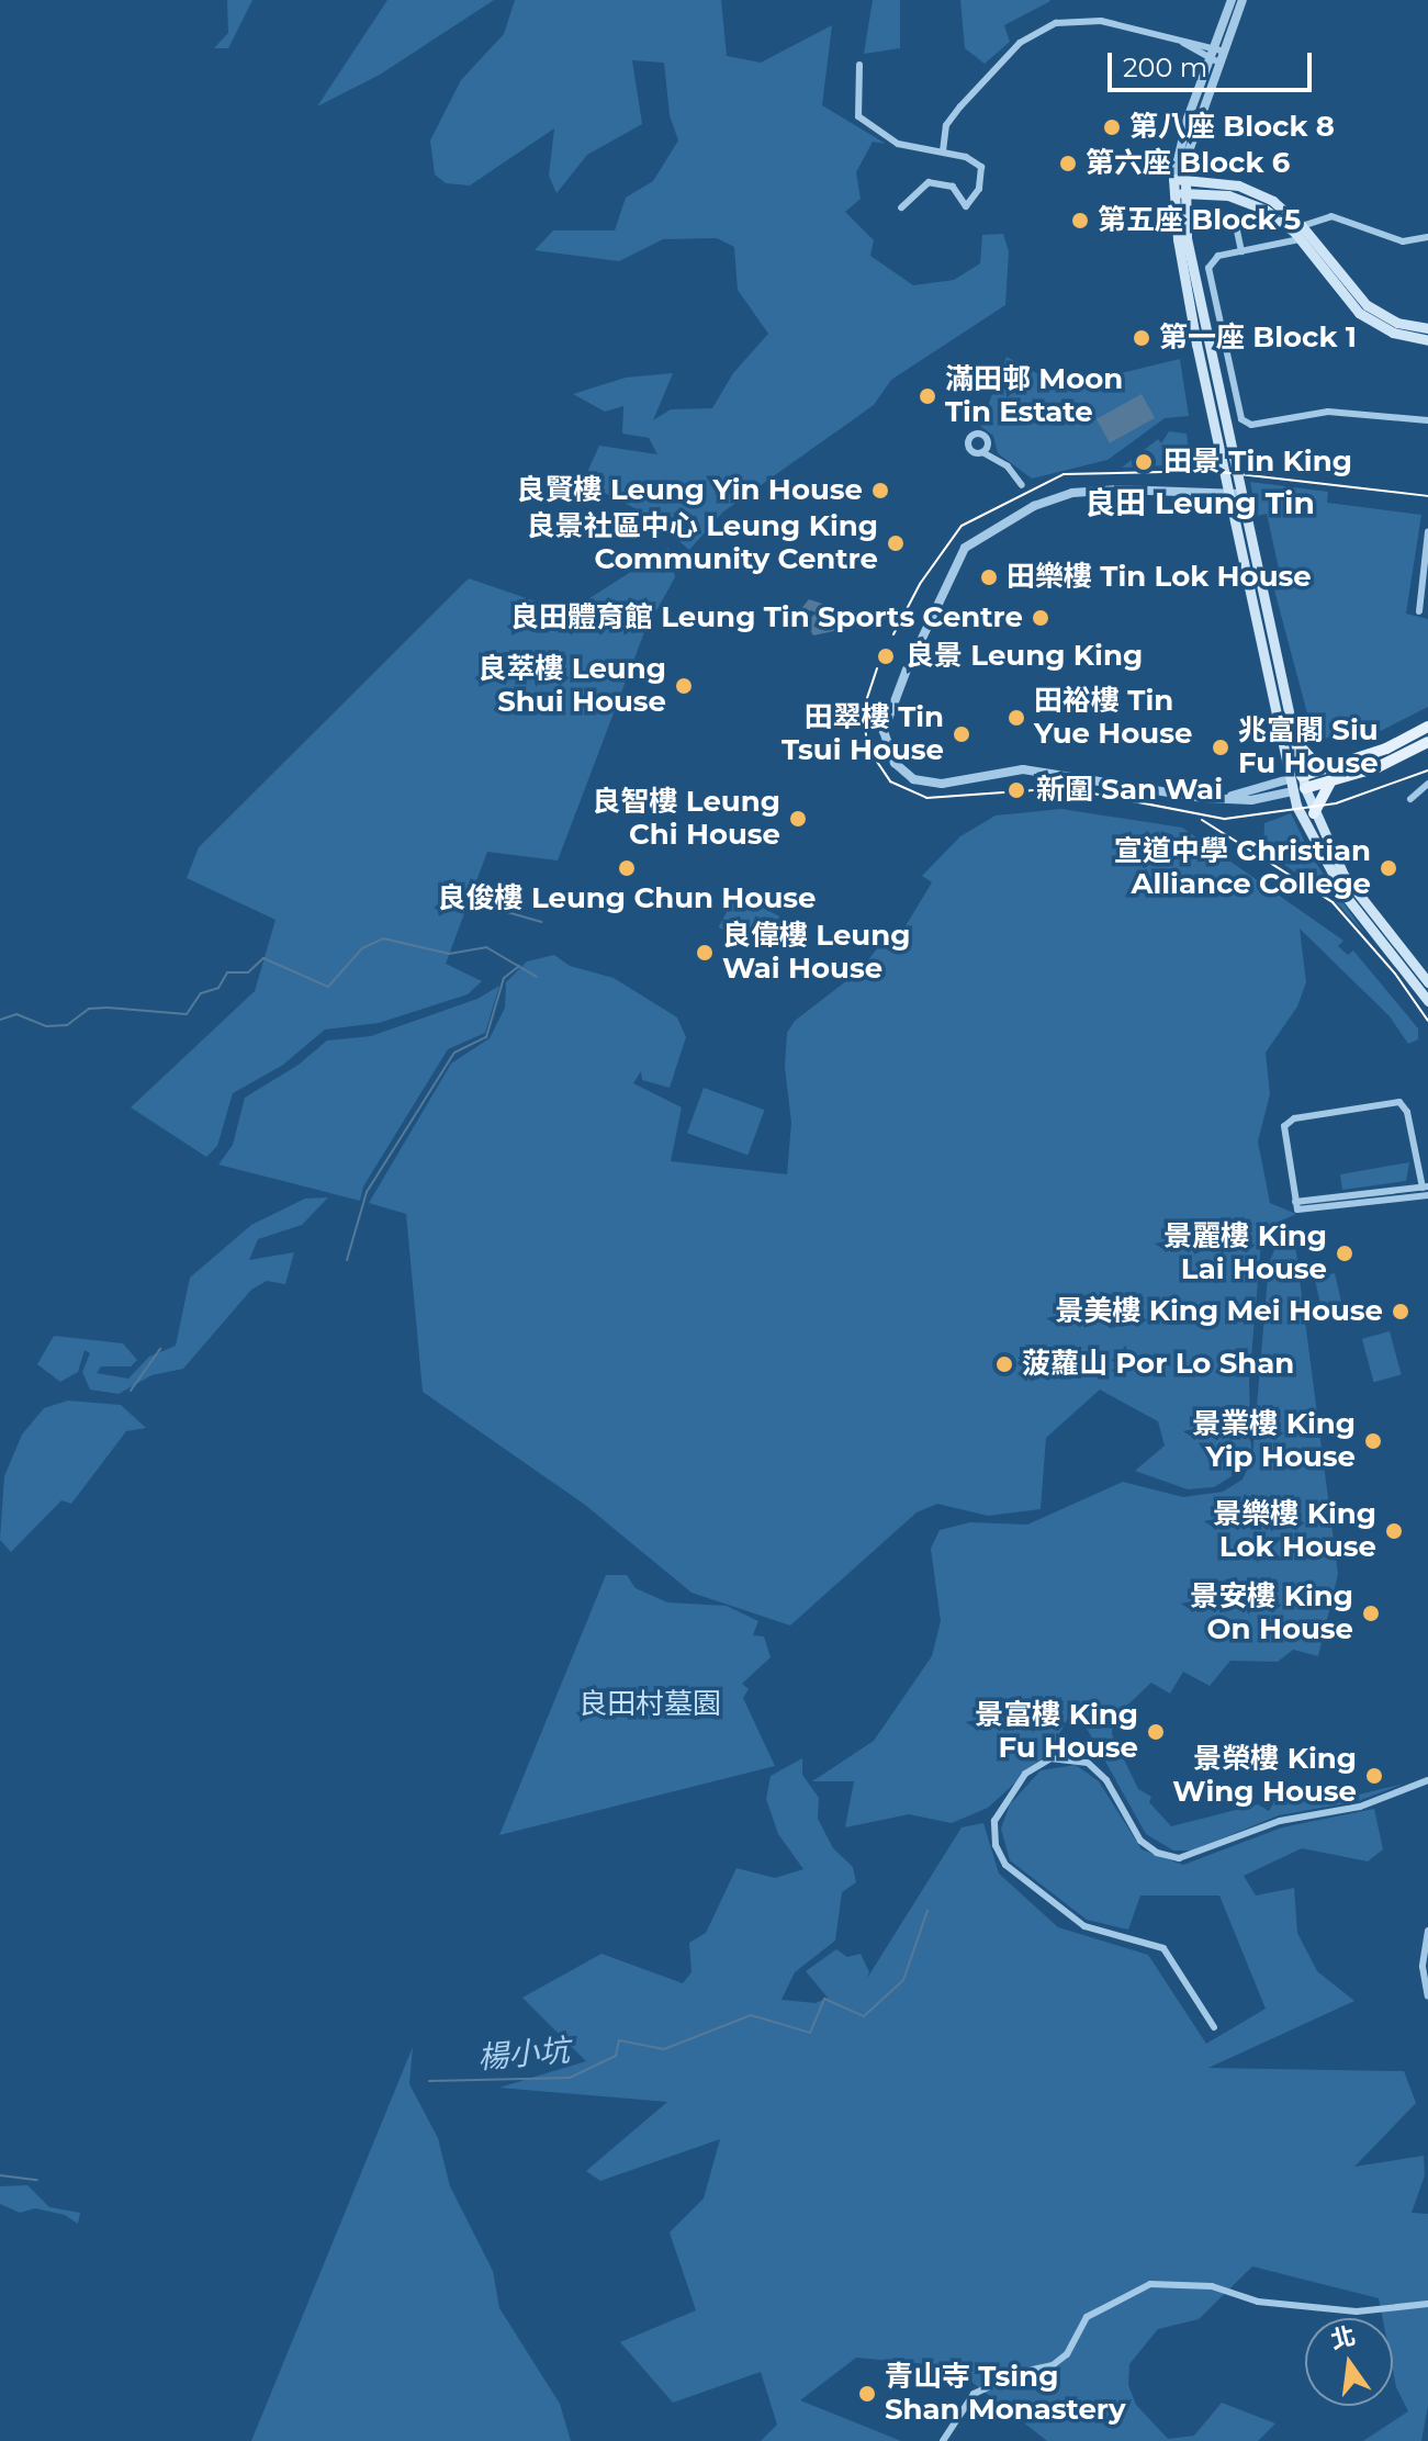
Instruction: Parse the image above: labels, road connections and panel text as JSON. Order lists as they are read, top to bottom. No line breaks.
{"districts":["良田 Leung Tin"],"water":["楊小坑"],"parks":["良田村墓園"],"places":["第八座 Block 8","第六座 Block 6","第五座 Block 5","第一座 Block 1","滿田邨 Moon Tin Estate","田景 Tin King","良賢樓 Leung Yin House","良景社區中心 Leung King Community Centre","田樂樓 Tin Lok House","良田體育館 Leung Tin Sports Centre","良景 Leung King","良萃樓 Leung Shui House","田裕樓 Tin Yue House","田翠樓 Tin Tsui House","兆富閣 Siu Fu House","新圍 San Wai","良智樓 Leung Chi House","良俊樓 Leung Chun House","宣道中學 Christian Alliance College","良偉樓 Leung Wai House","景麗樓 King Lai House","景美樓 King Mei House","菠蘿山 Por Lo Shan","景業樓 King Yip House","景樂樓 King Lok House","景安樓 King On House","景富樓 King Fu House","景榮樓 King Wing House","青山寺 Tsing Shan Monastery"],"scale_bar":"200 m","north":"top"}
